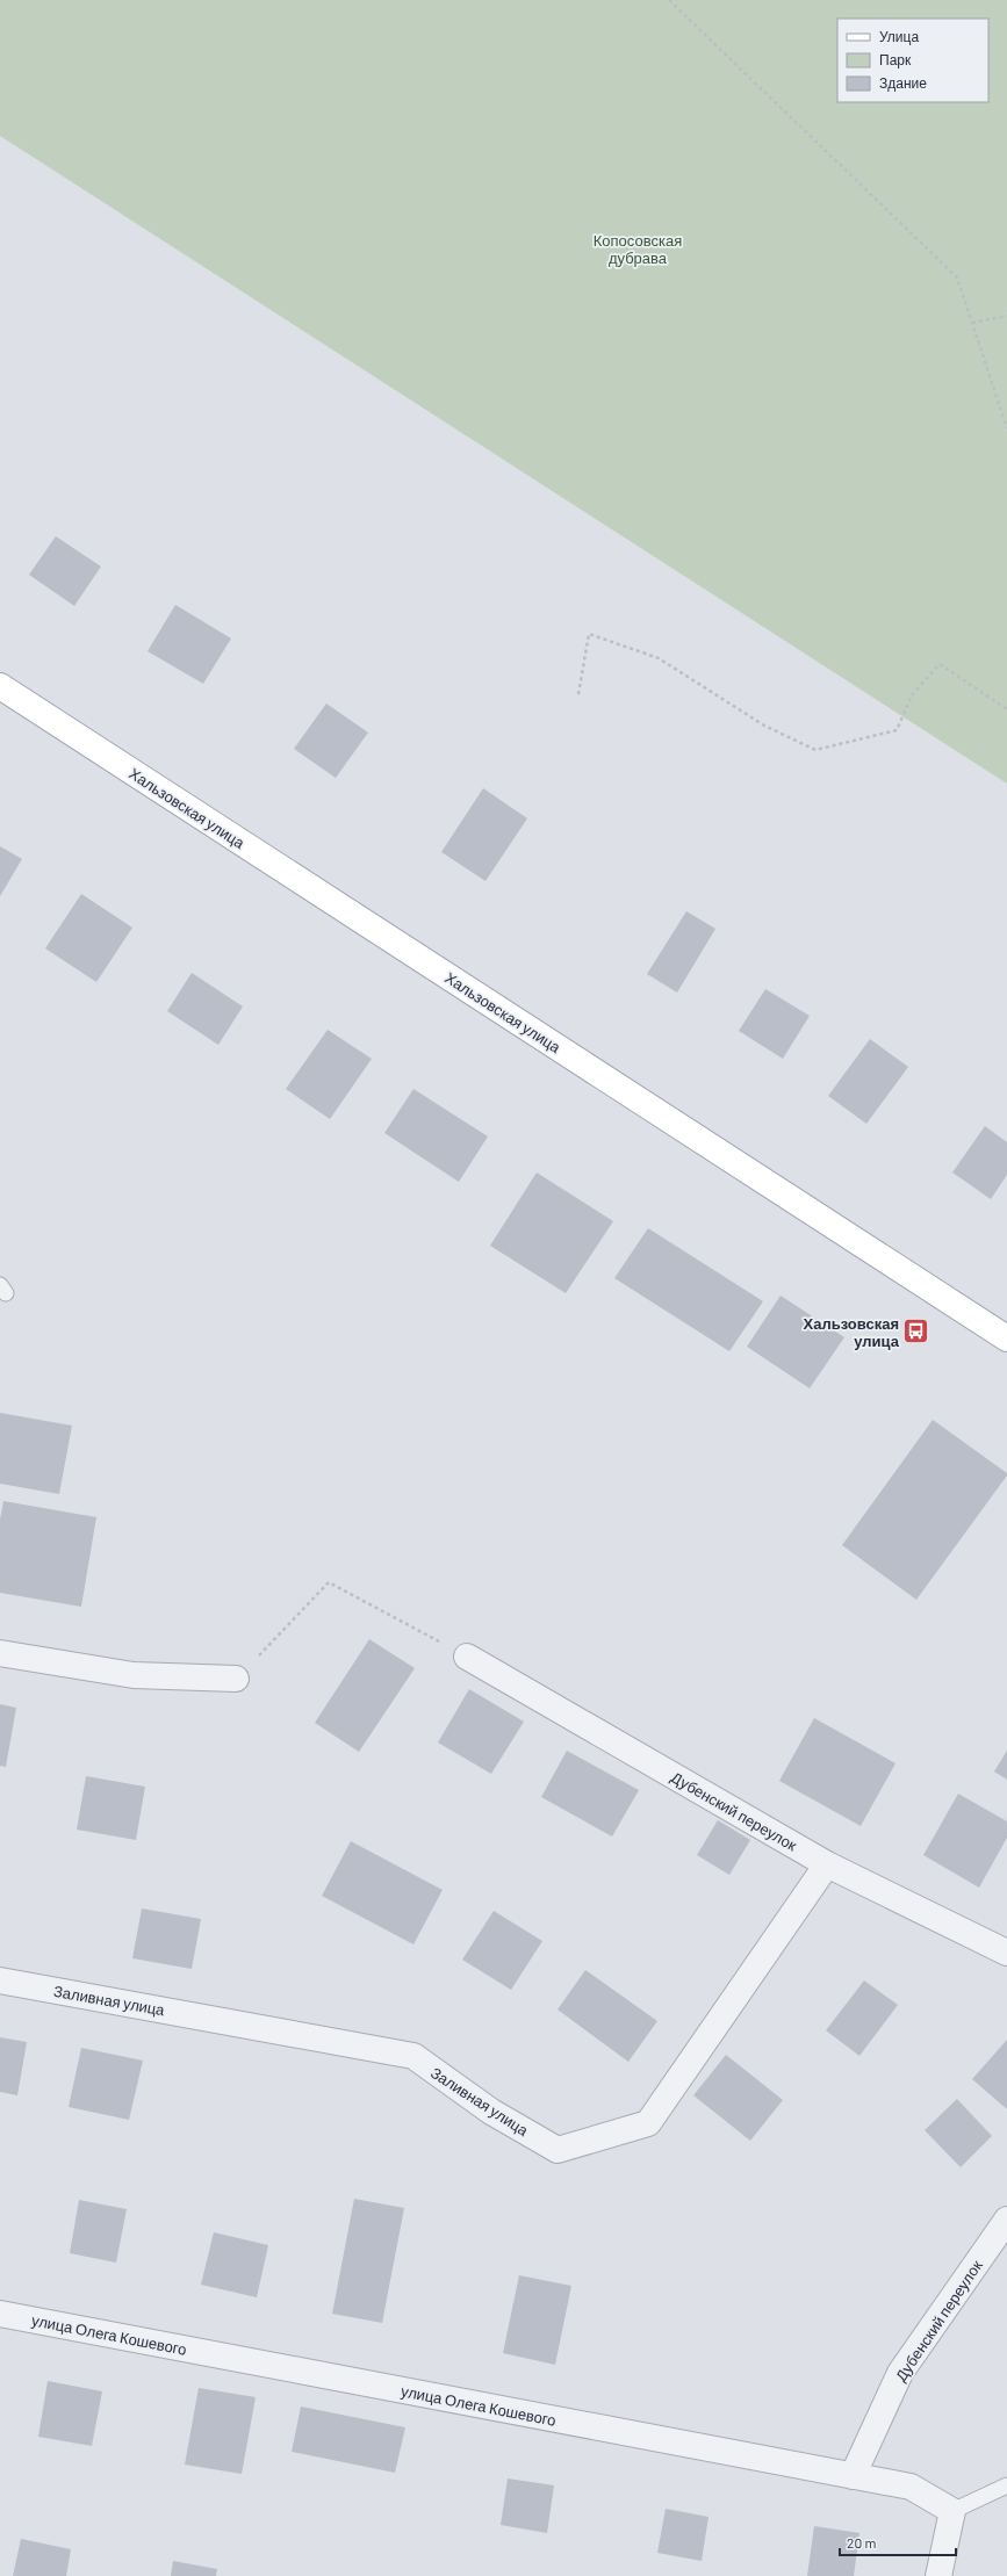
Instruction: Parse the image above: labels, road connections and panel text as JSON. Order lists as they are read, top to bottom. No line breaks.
{"streets":{"main road":["Хальзовская улица"],"street":["Дубенский переулок","Заливная улица","улица Олега Кошевого"]},"crossings":[["Дубенский переулок","Заливная улица"],["Дубенский переулок","улица Олега Кошевого"]],"parks":["Копосовская дубрава"],"places":{"bus stop":["Хальзовская улица"]},"legend":["Улица","Парк","Здание"],"scale_bar":"20 m"}
